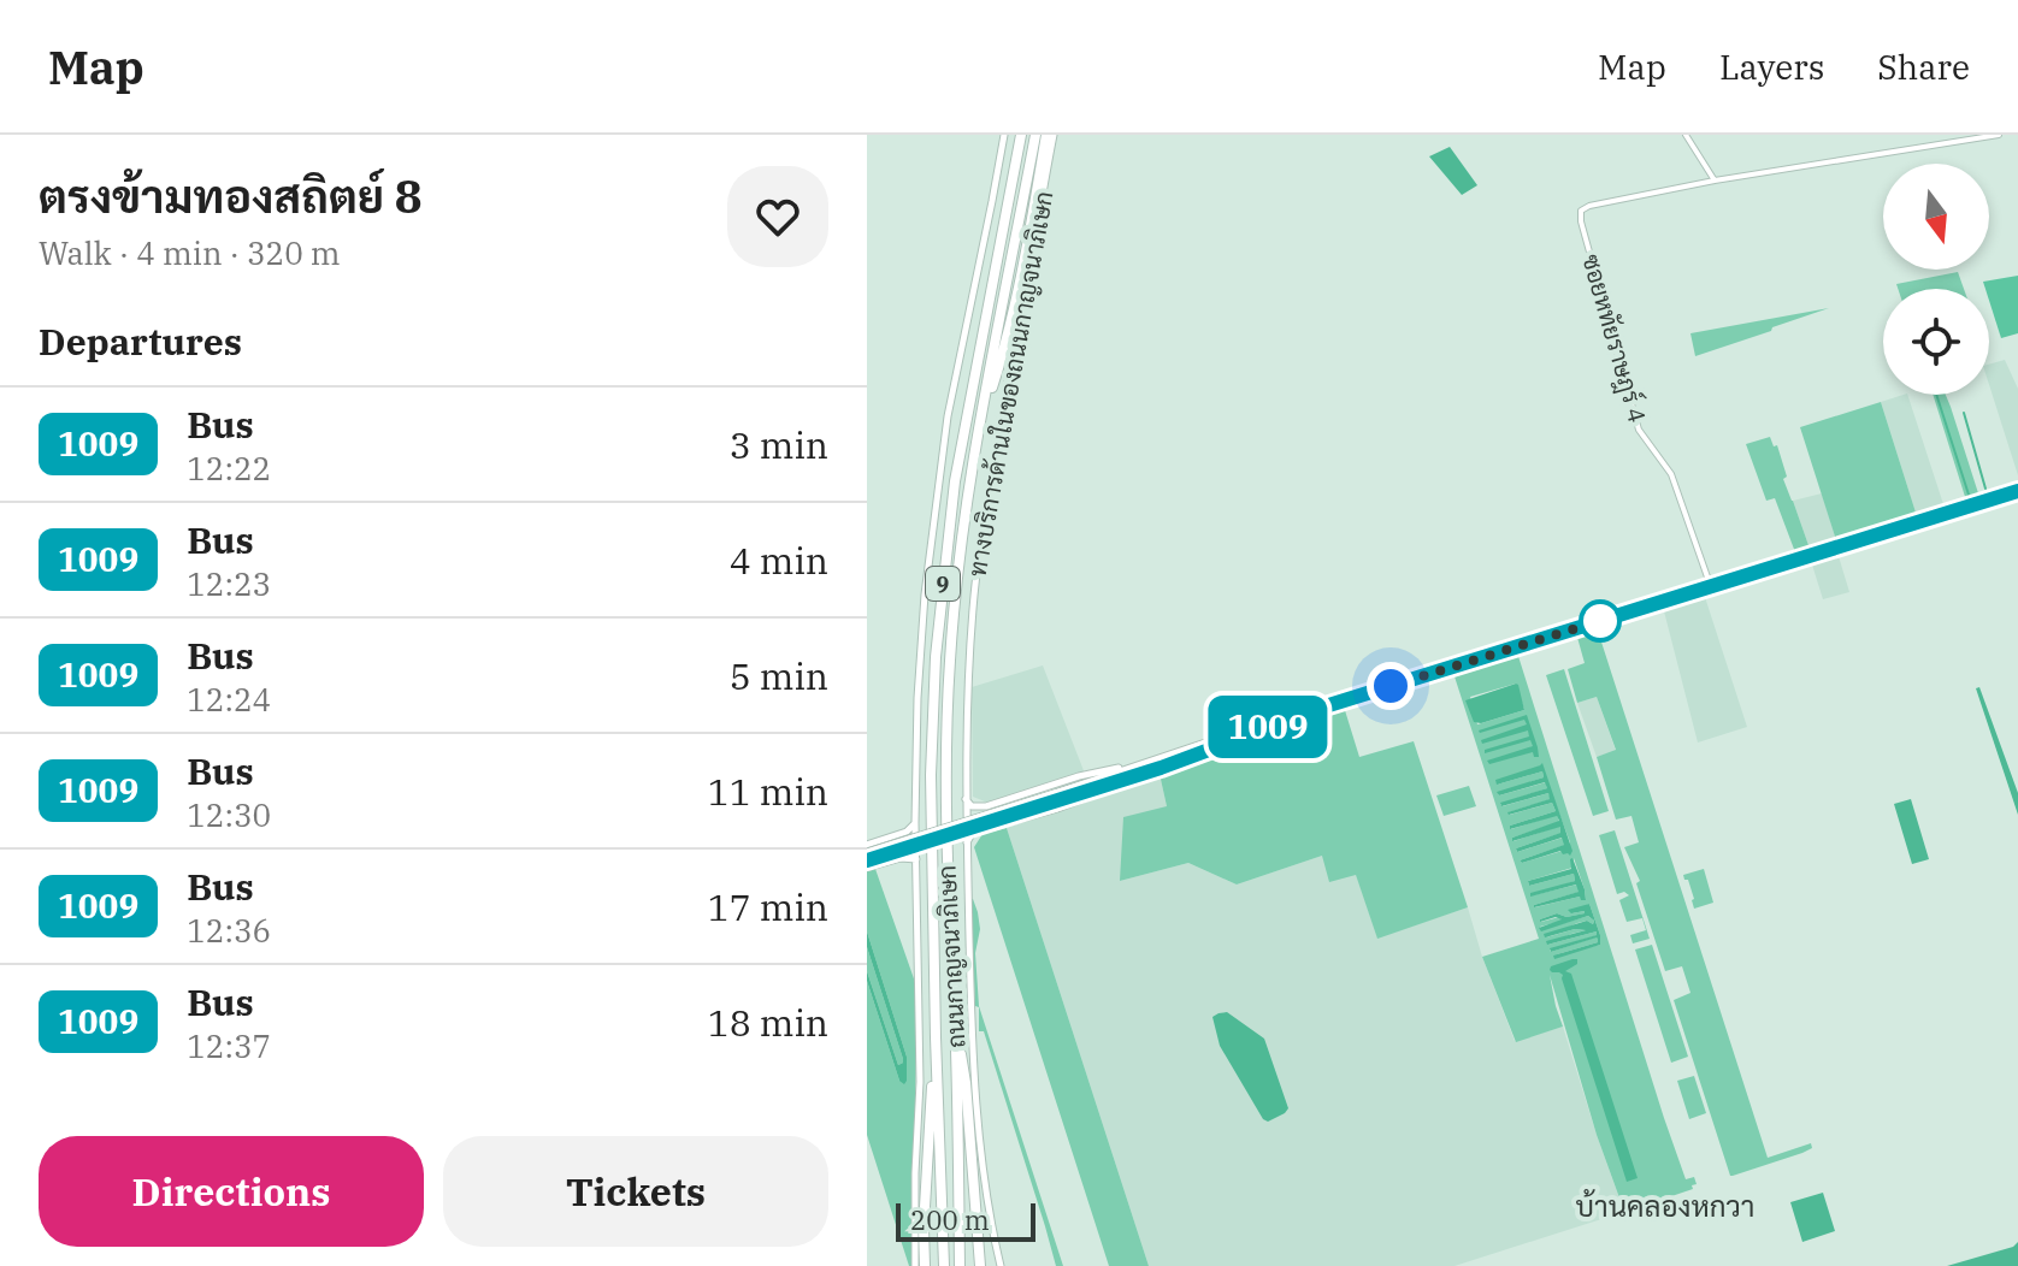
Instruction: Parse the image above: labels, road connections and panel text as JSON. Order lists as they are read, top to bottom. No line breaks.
{"streets":{"highway":["9","ถนนกาญจนาภิเษก"],"main road":["ทางบริการด้านในของถนนกาญจนาภิเษก"],"street":["ซอยหทัยราษฎร์ 4"]},"districts":["บ้านคลองหกวา"],"lines":["bus line 1009"],"scale_bar":"200 m","north":"bottom","page":{"header":"Map","nav":["Map","Layers","Share"],"heading":[["ตรงข้ามทองสถิตย์ 8","Walk · 4 min · 320 m"],"Departures"],"on_map":"1009","list":[{"mark":"1009","name":"Bus","note":"12:22","value":"3 min"},{"mark":"1009","name":"Bus","note":"12:23","value":"4 min"},{"mark":"1009","name":"Bus","note":"12:24","value":"5 min"},{"mark":"1009","name":"Bus","note":"12:30","value":"11 min"},{"mark":"1009","name":"Bus","note":"12:36","value":"17 min"},{"mark":"1009","name":"Bus","note":"12:37","value":"18 min"}],"buttons":["Directions","Tickets"],"scale":"200 m"}}
